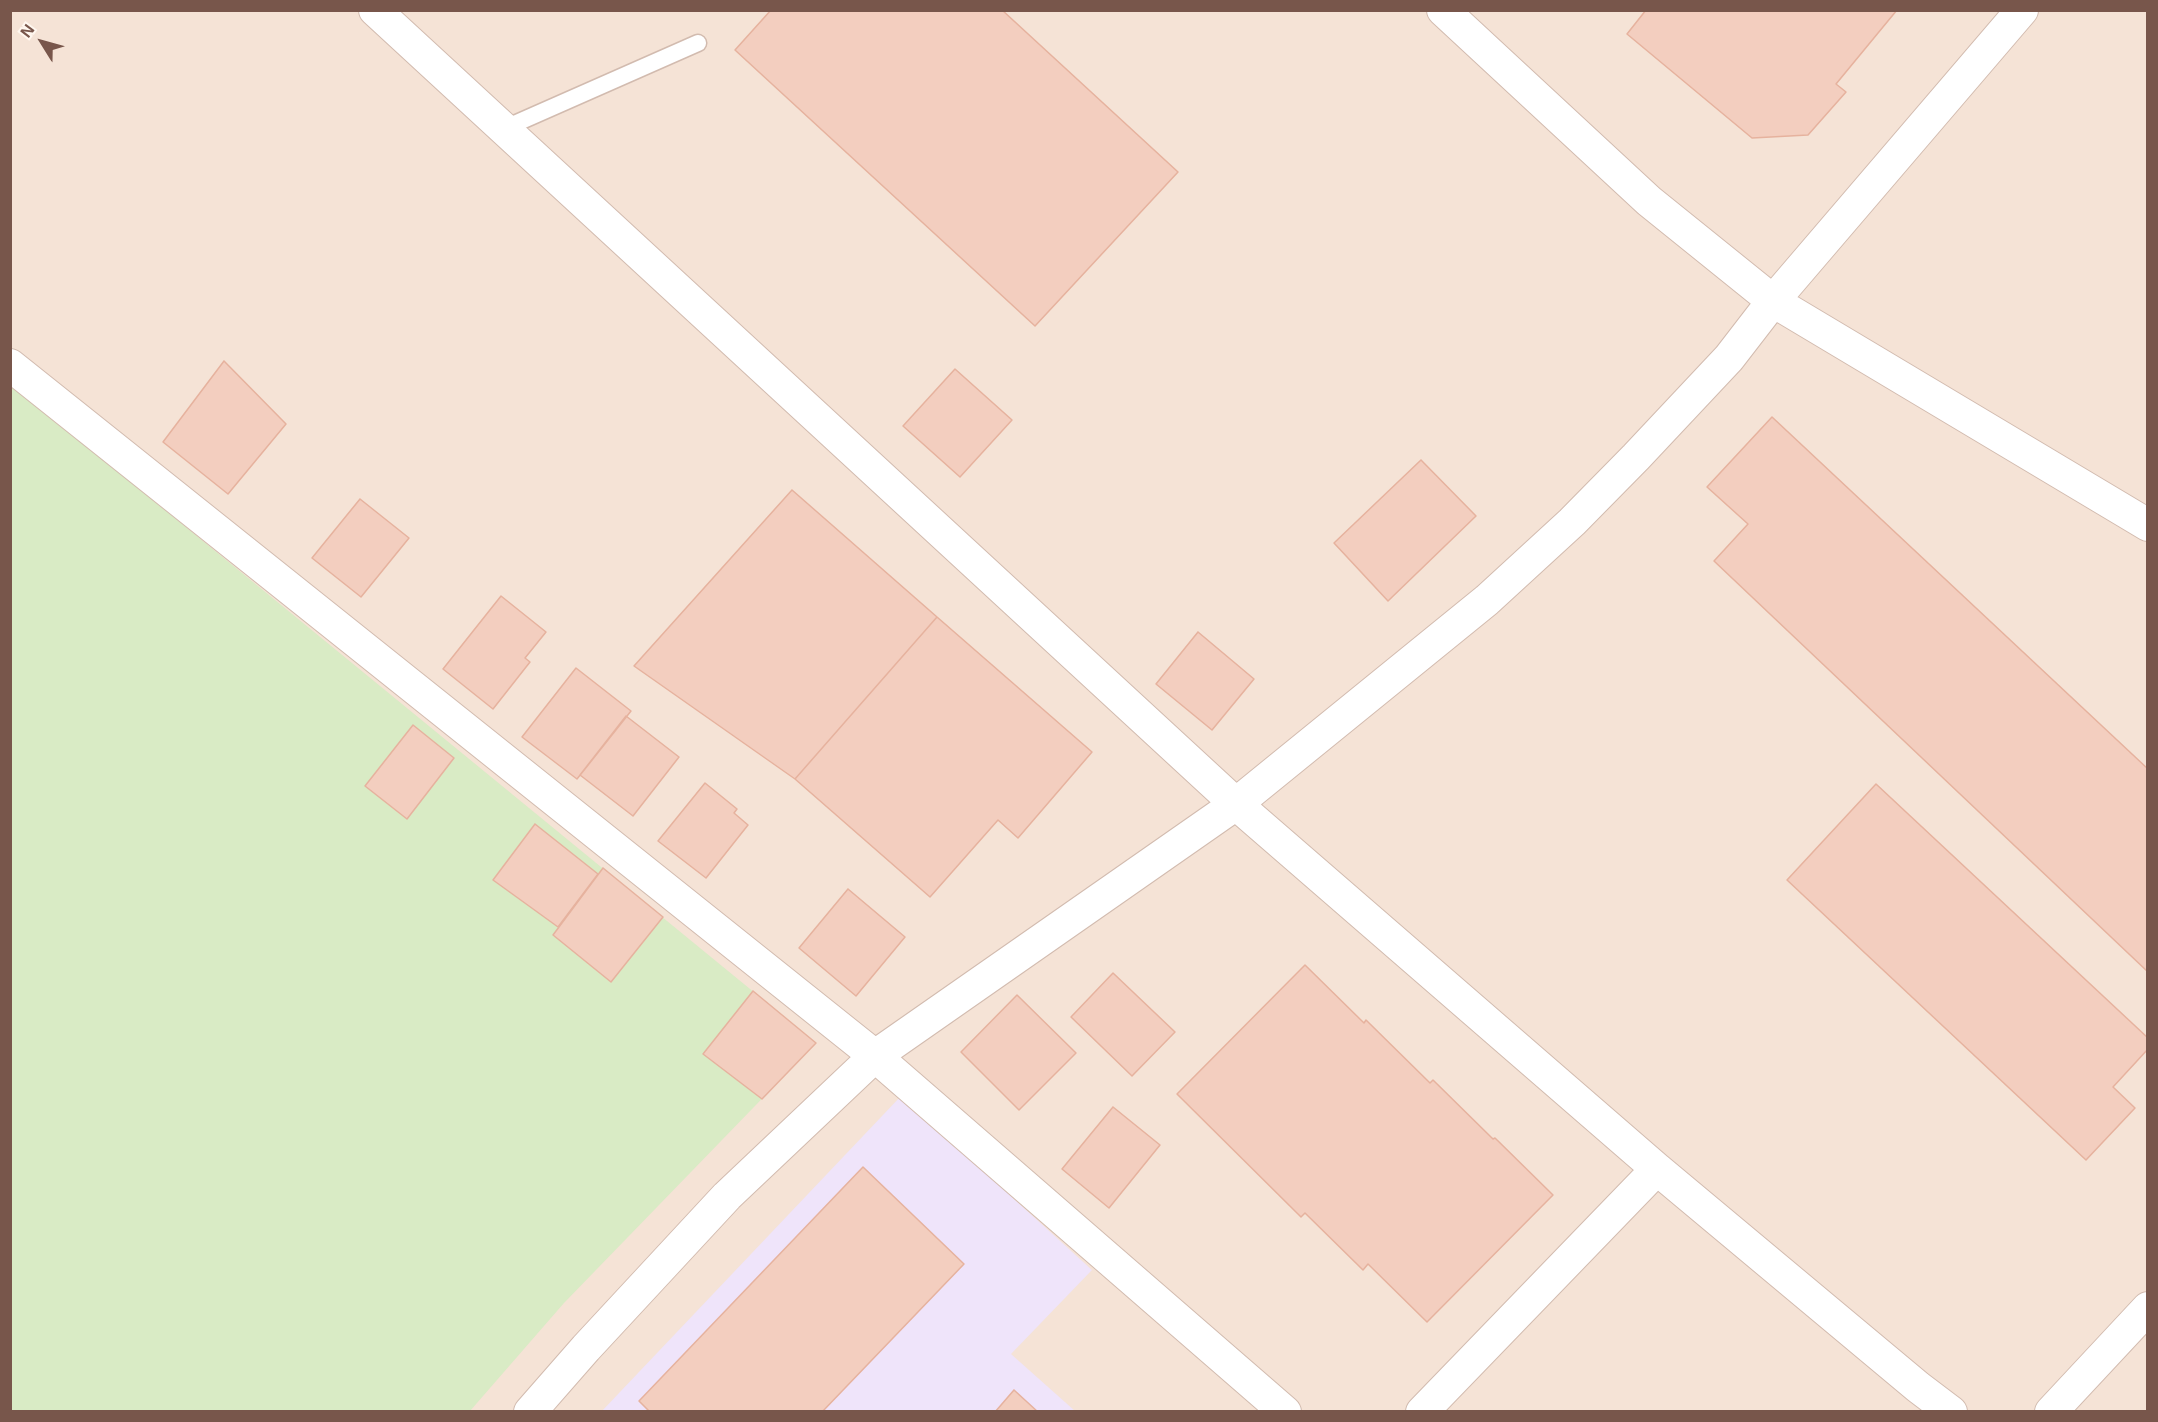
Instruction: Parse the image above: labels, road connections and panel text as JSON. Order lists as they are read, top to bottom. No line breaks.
{"north":"top left"}
